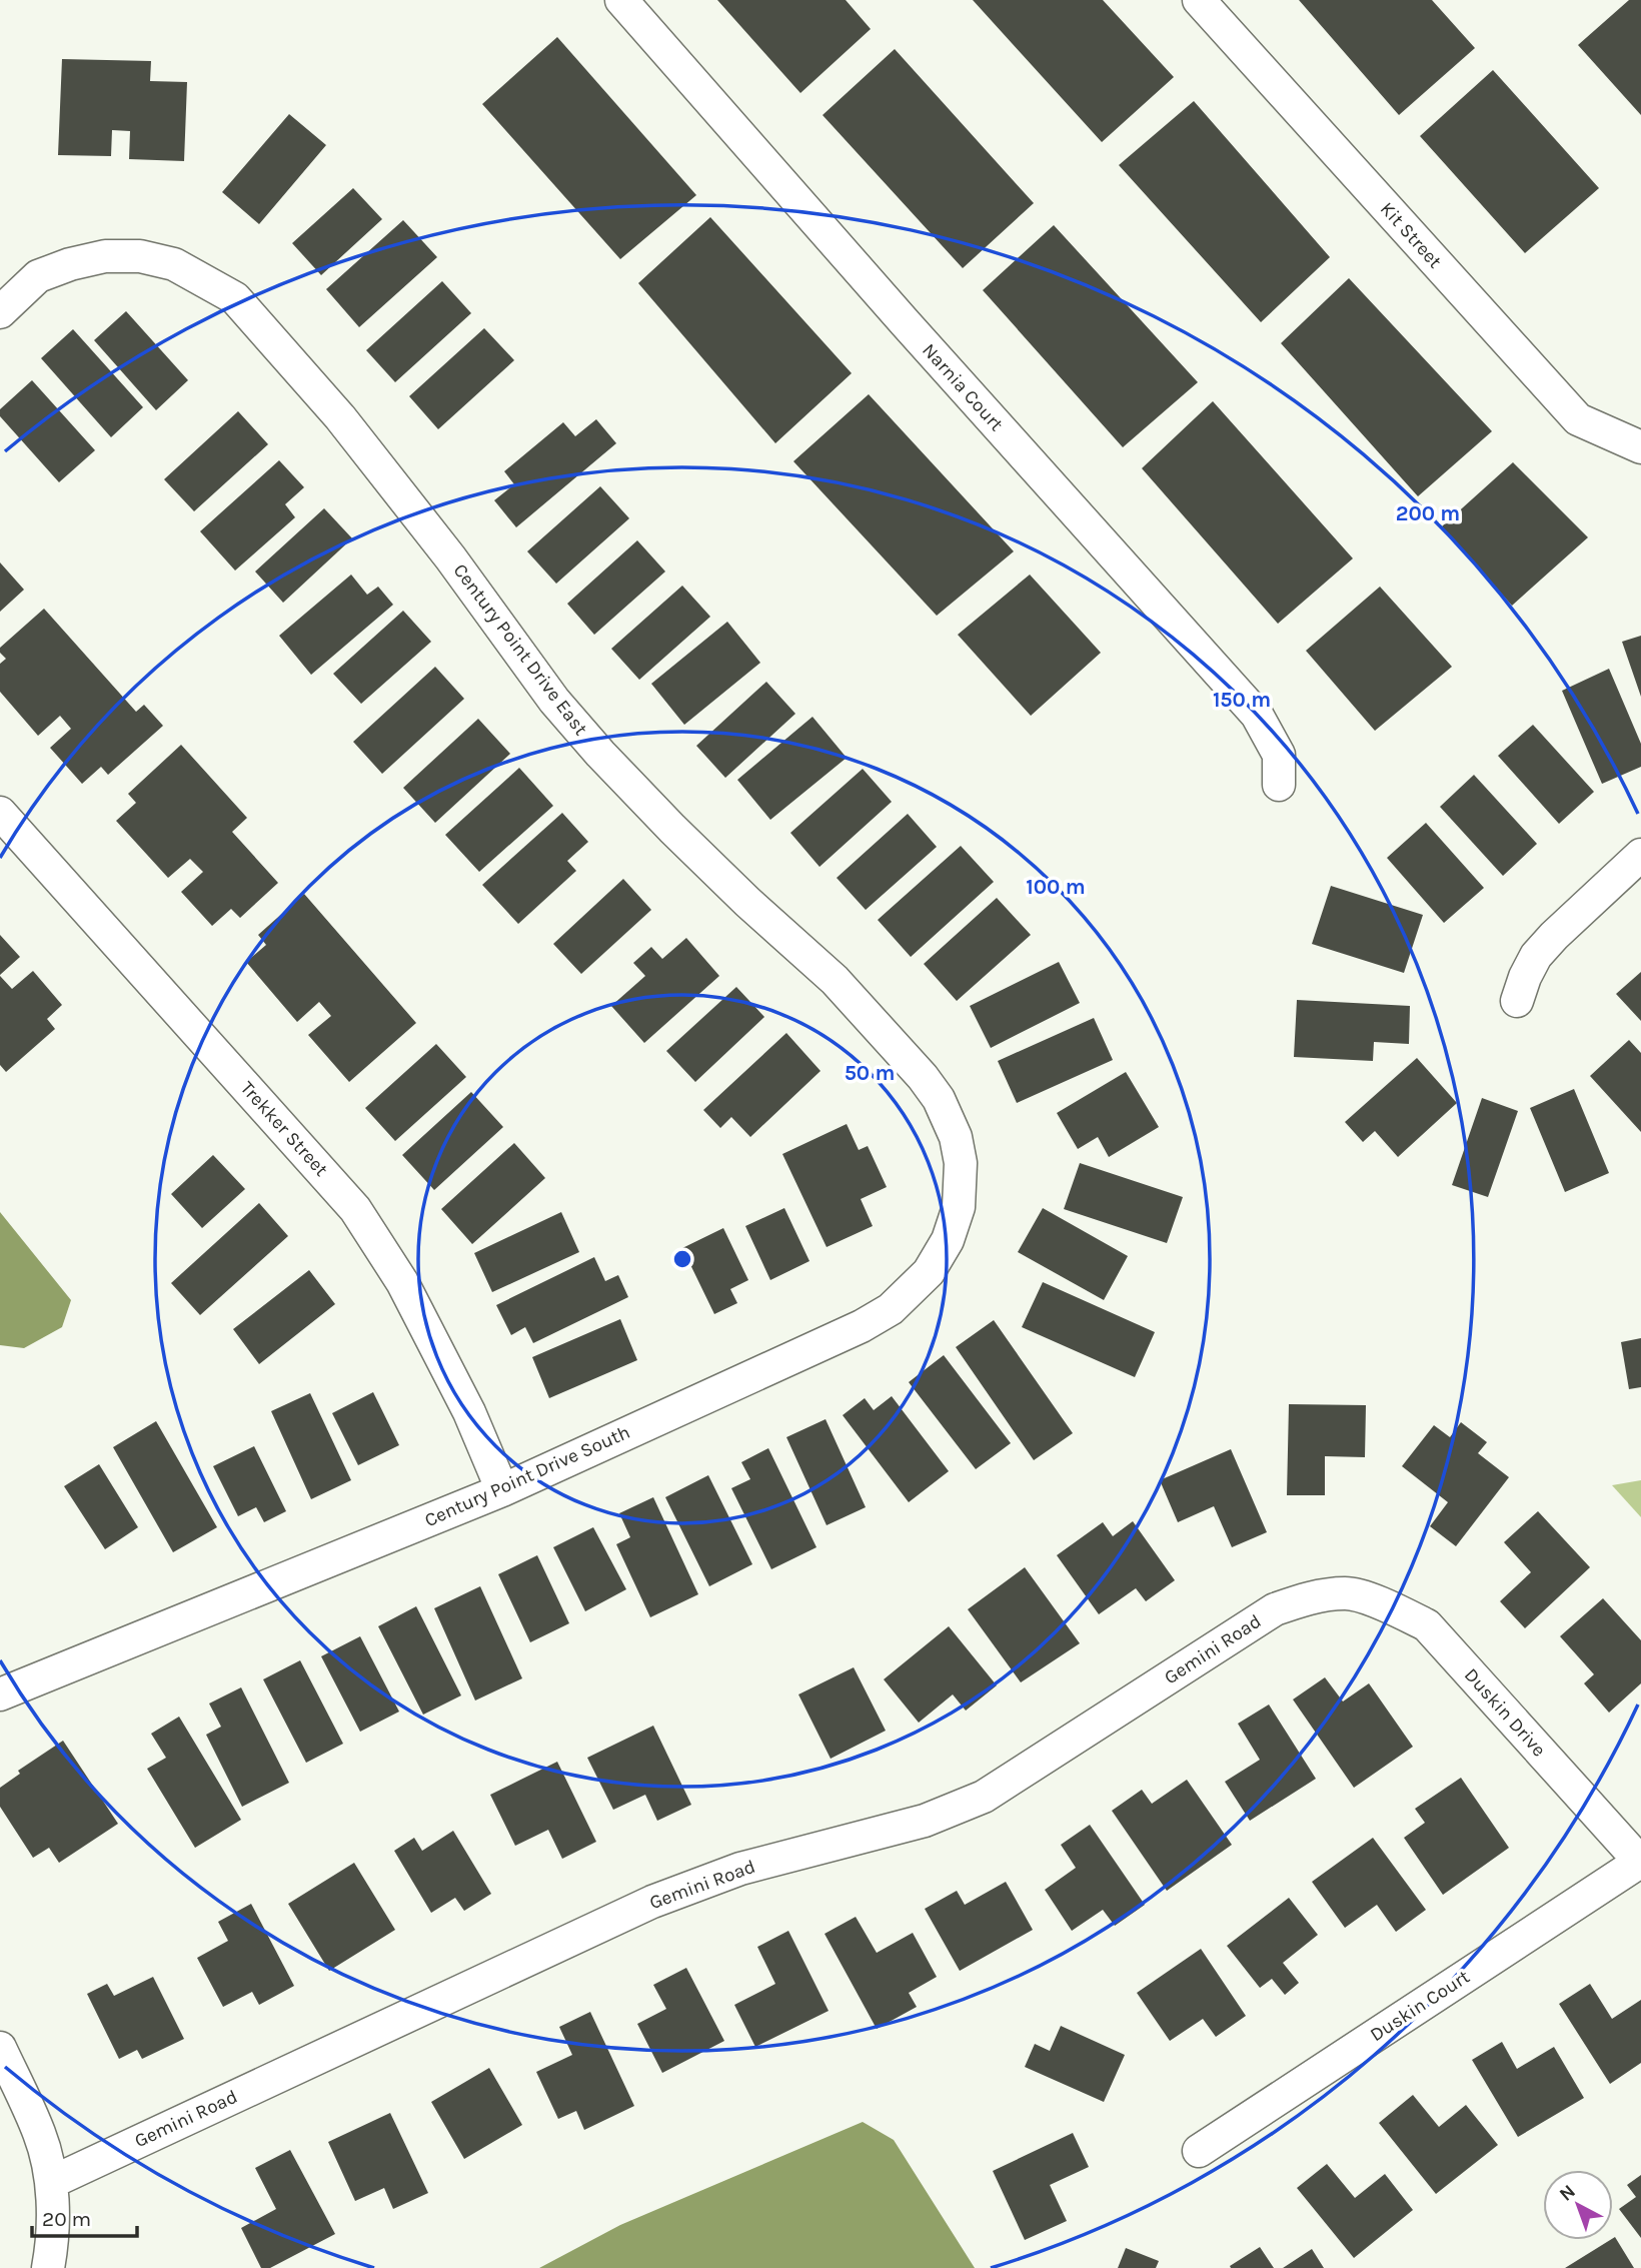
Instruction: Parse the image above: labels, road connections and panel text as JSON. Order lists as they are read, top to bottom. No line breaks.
{"streets":{"street":["Kit Street","Narnia Court","Century Point Drive East","Trekker Street","Century Point Drive South","Gemini Road","Duskin Drive","Duskin Court"]},"crossings":[["Century Point Drive East","Century Point Drive South"],["Trekker Street","Century Point Drive South"],["Gemini Road","Duskin Drive"],["Duskin Drive","Duskin Court"]],"scale_bar":"20 m","north":"top left","rings":["200 m","150 m","100 m","50 m"]}
